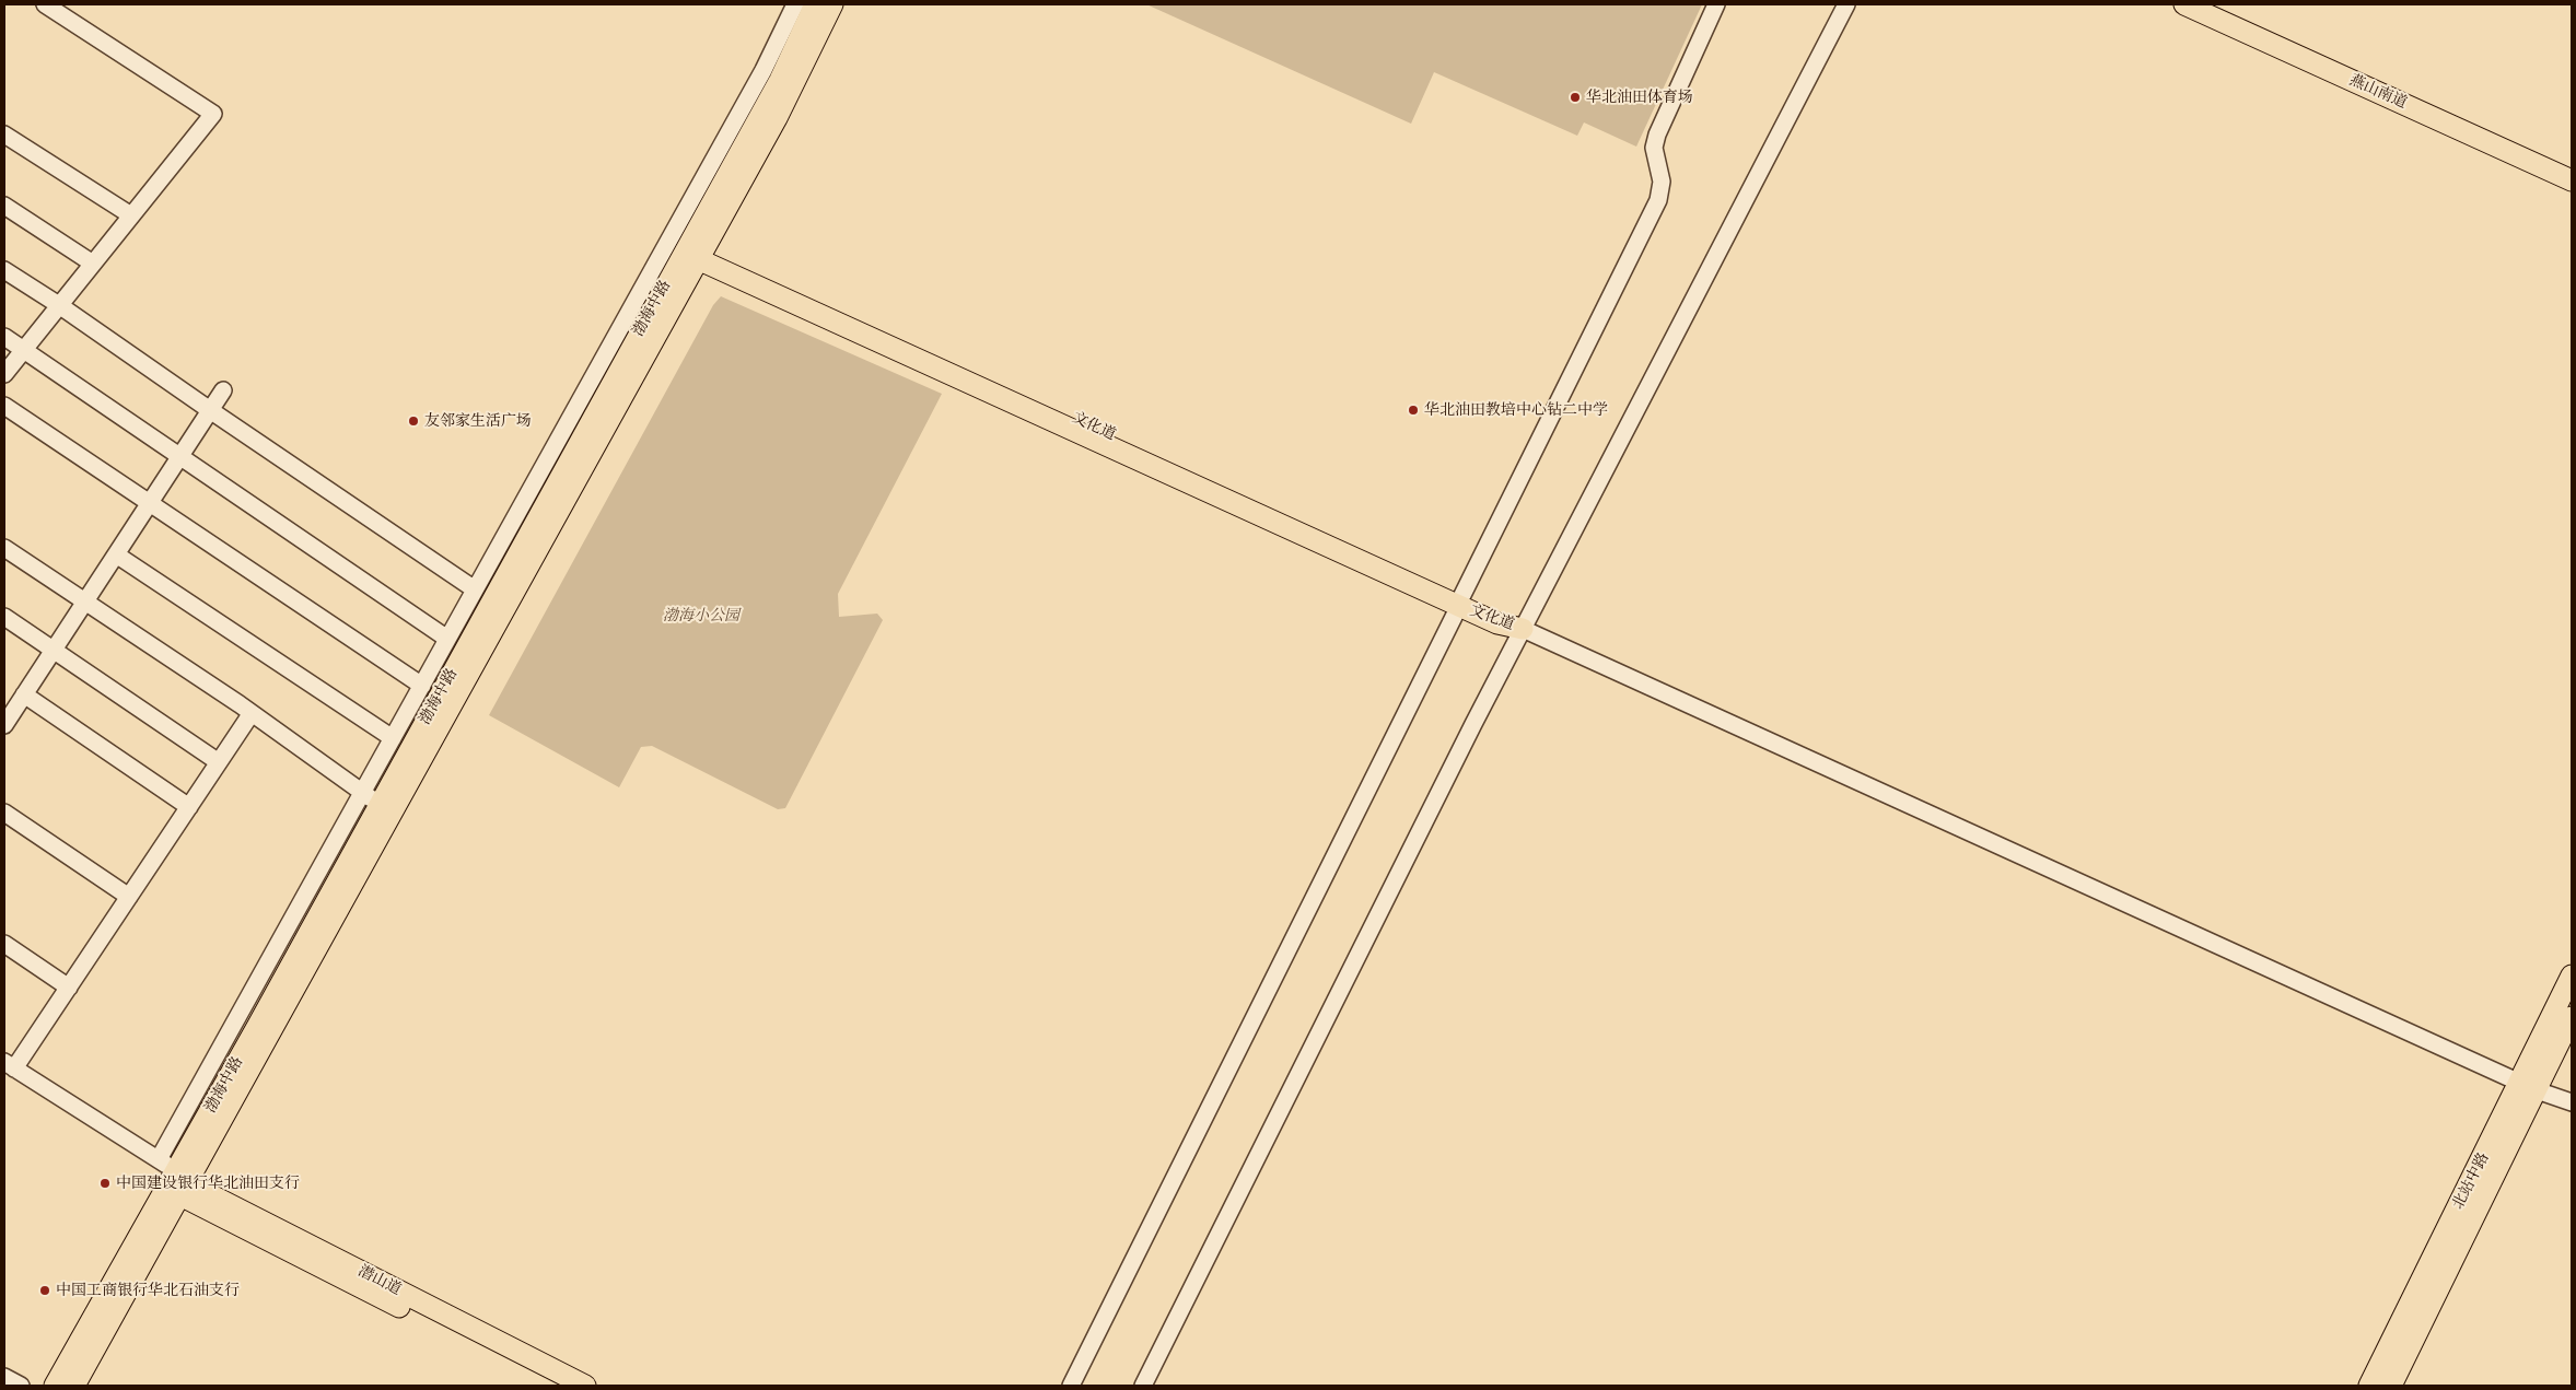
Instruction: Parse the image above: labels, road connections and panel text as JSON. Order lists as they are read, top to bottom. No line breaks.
{"streets":{"main road":["燕山南道","渤海中路","文化道","北站中路","潜山道"]},"crossings":[["渤海中路","文化道"],["渤海中路","潜山道"]],"parks":["渤海小公园"],"places":["华北油田体育场","华北油田教培中心钻二中学","友邻家生活广场","中国建设银行华北油田支行","中国工商银行华北石油支行"]}
